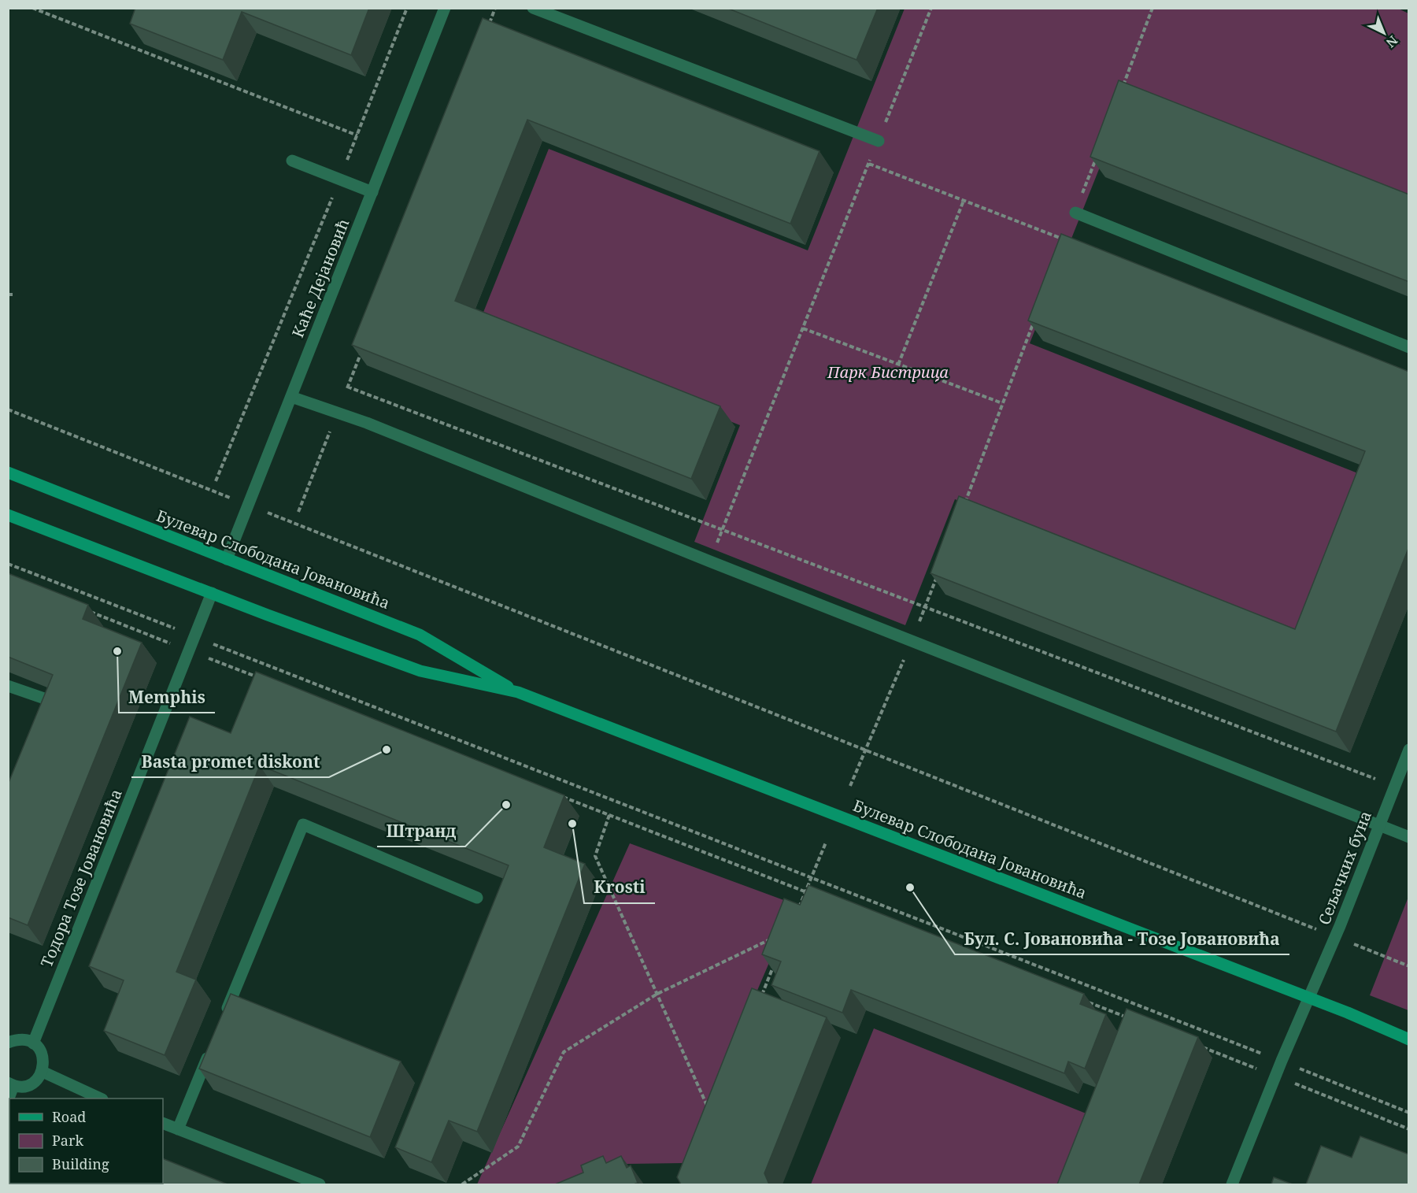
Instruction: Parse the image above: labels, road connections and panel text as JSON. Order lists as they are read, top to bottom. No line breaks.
{"streets":{"street":["Каће Дејановић","Булевар Слободана Јовановића","Сељачких буна","Тодора Тозе Јовановића"]},"crossings":[["Каће Дејановић","Булевар Слободана Јовановића"],["Булевар Слободана Јовановића","Сељачких буна"],["Булевар Слободана Јовановића","Тодора Тозе Јовановића"]],"parks":["Парк Бистрица"],"places":["Memphis","Basta promet diskont","Штранд","Krosti","Бул. С. Јовановића - Тозе Јовановића"],"legend":["Road","Park","Building"],"north":"bottom right"}
